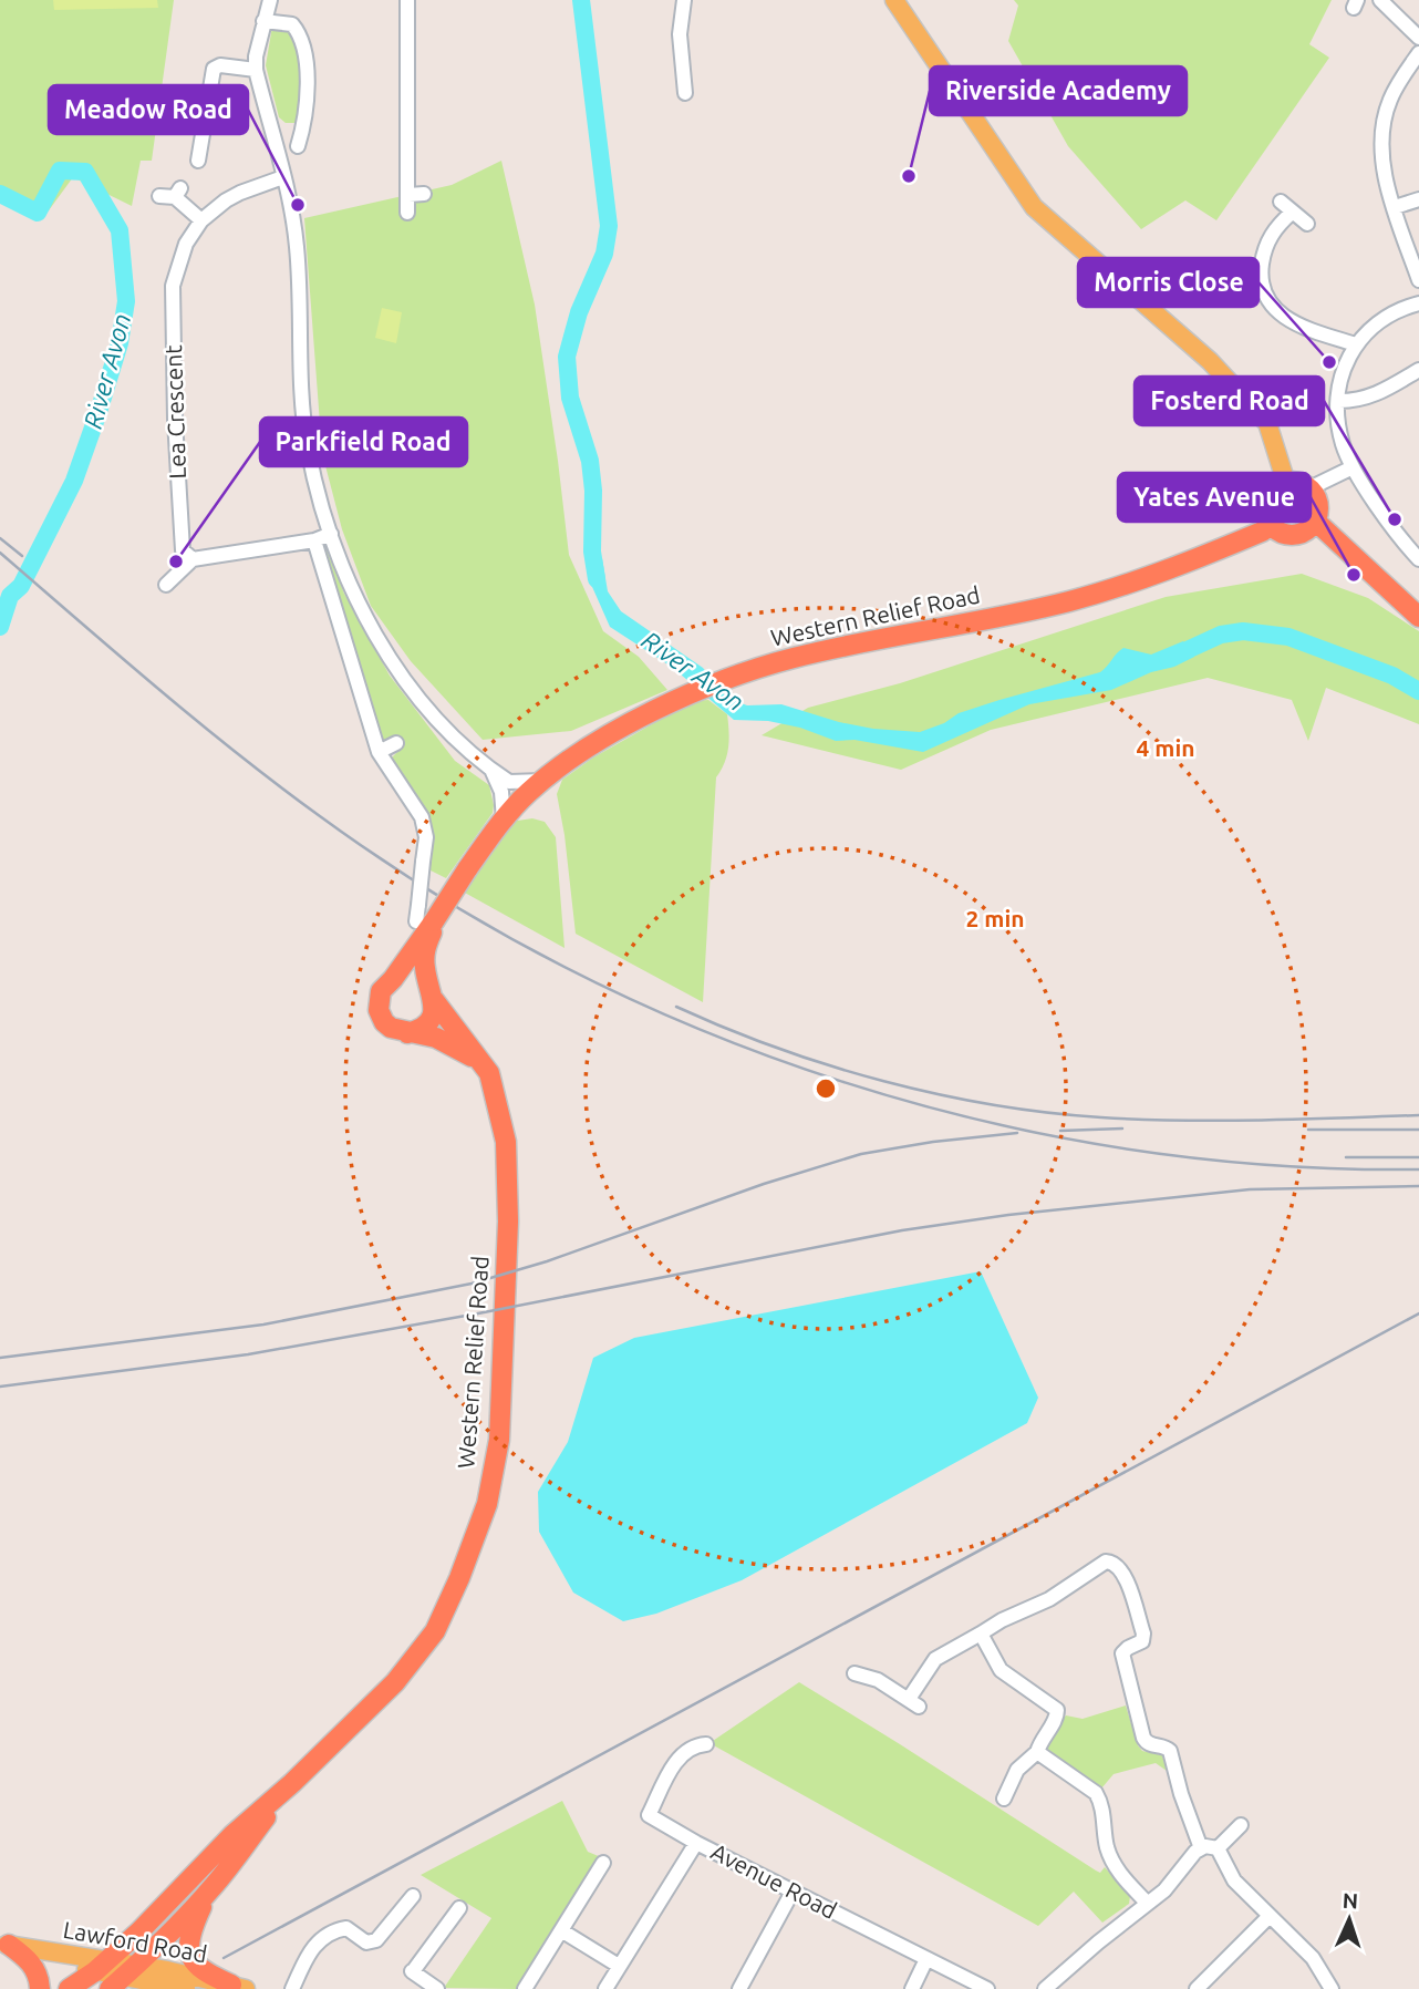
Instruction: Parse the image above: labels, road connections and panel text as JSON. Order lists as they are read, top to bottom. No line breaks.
{"streets":{"highway":["Western Relief Road"],"main road":["Lawford Road"],"street":["Lea Crescent","Avenue Road"]},"crossings":[["Western Relief Road","Lawford Road"]],"water":["River Avon"],"places":["Riverside Academy","Meadow Road","Morris Close","Fosterd Road","Parkfield Road","Yates Avenue"],"north":"top","rings":["4 min","2 min"]}
